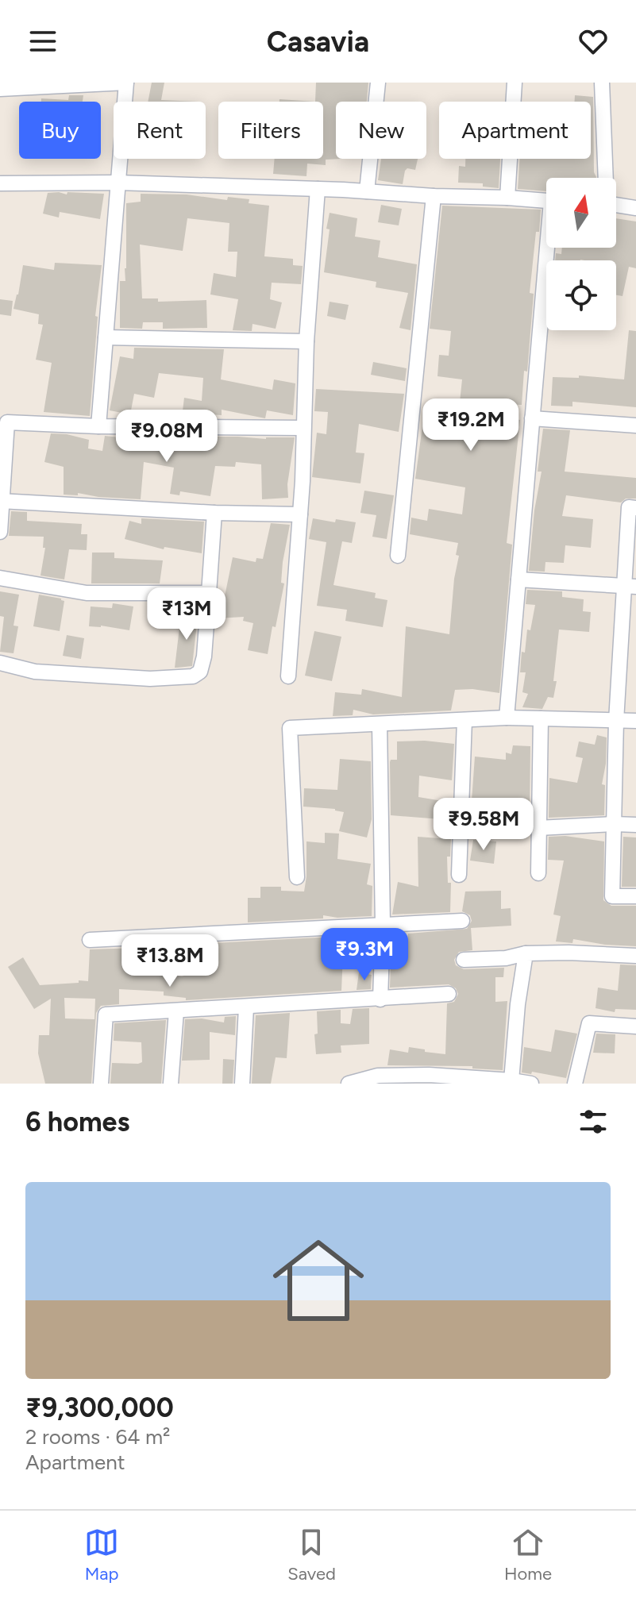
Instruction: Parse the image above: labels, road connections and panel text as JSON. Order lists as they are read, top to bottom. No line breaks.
{"north":"top","page":{"header":"Casavia","chip":["Buy","Rent","Filters","New","Apartment"],"price":["₹19.2M","₹9.08M","₹13M","₹9.58M","₹9.3M","₹13.8M"],"heading":"6 homes","list":[{"name":"₹9,300,000","note":"2 rooms · 64 m² · Apartment"}],"tabs":["Map","Saved","Home"]}}
